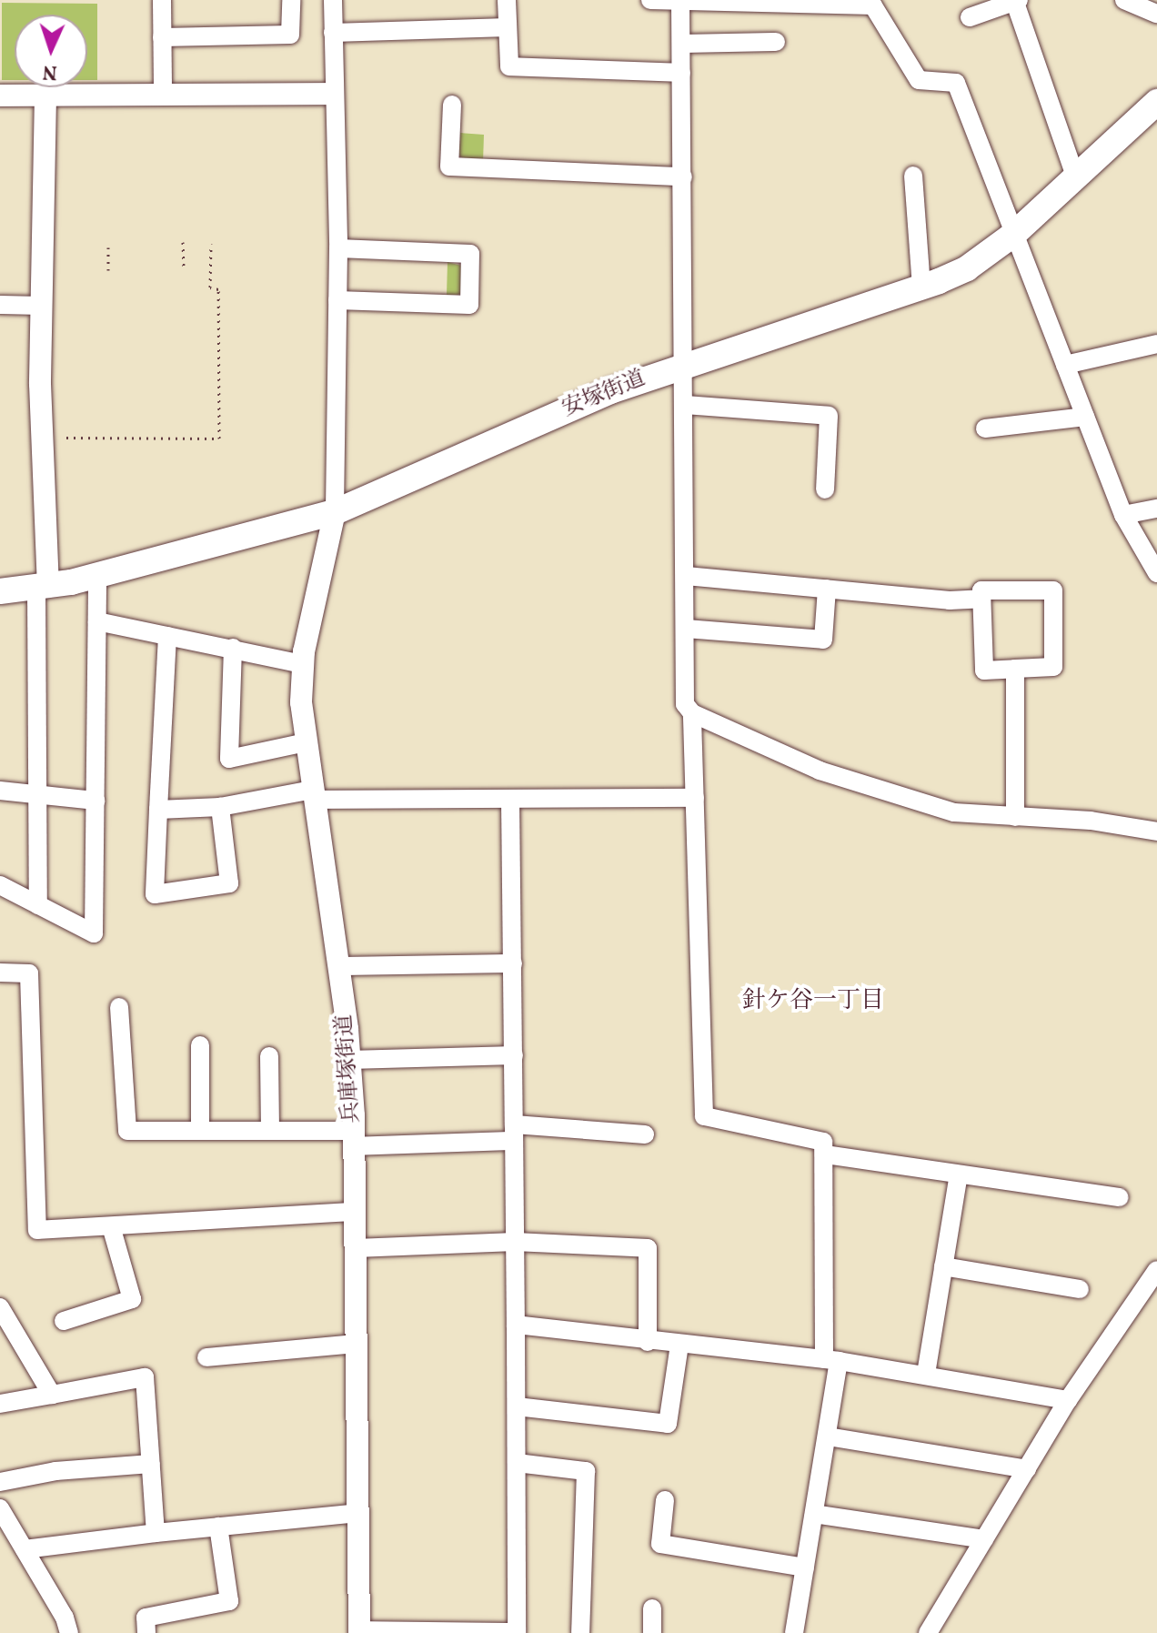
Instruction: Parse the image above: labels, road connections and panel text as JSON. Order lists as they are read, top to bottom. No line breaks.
{"streets":{"main road":["安塚街道"],"street":["兵庫塚街道"]},"crossings":[["安塚街道","兵庫塚街道"]],"districts":["針ケ谷一丁目"],"north":"bottom"}
